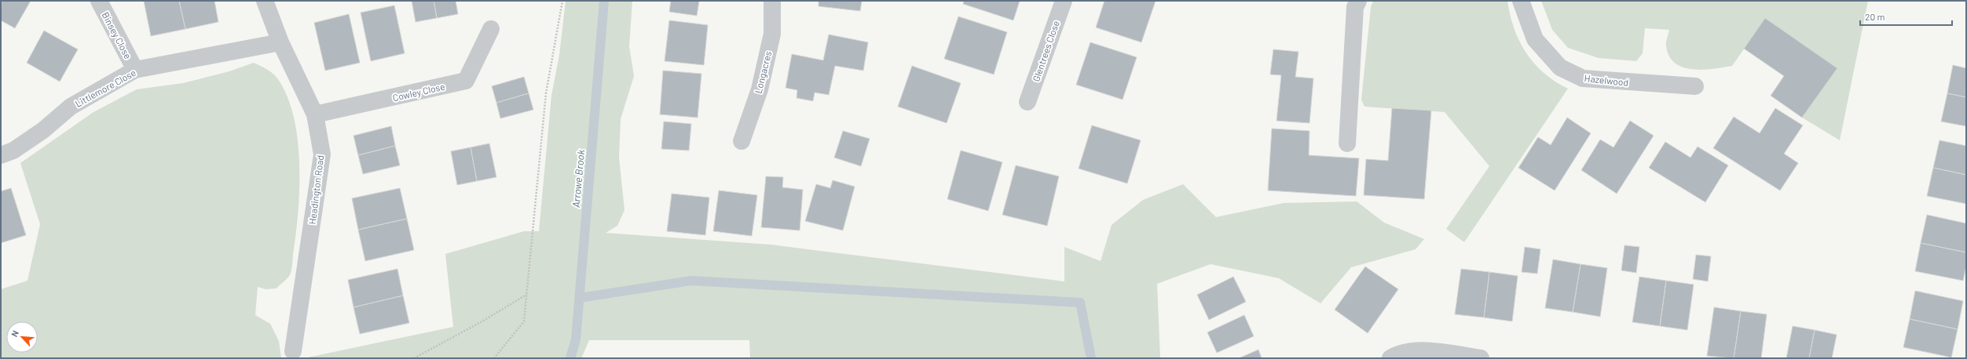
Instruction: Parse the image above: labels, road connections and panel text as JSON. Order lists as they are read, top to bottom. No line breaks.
{"streets":{"street":["Binsey Close","Glentrees Close","Longacres","Hazelwood","Littlemore Close","Cowley Close","Headington Road"]},"crossings":[["Binsey Close","Littlemore Close"],["Littlemore Close","Headington Road"],["Cowley Close","Headington Road"]],"water":["Arrowe Brook"],"scale_bar":"20 m","north":"top left"}
